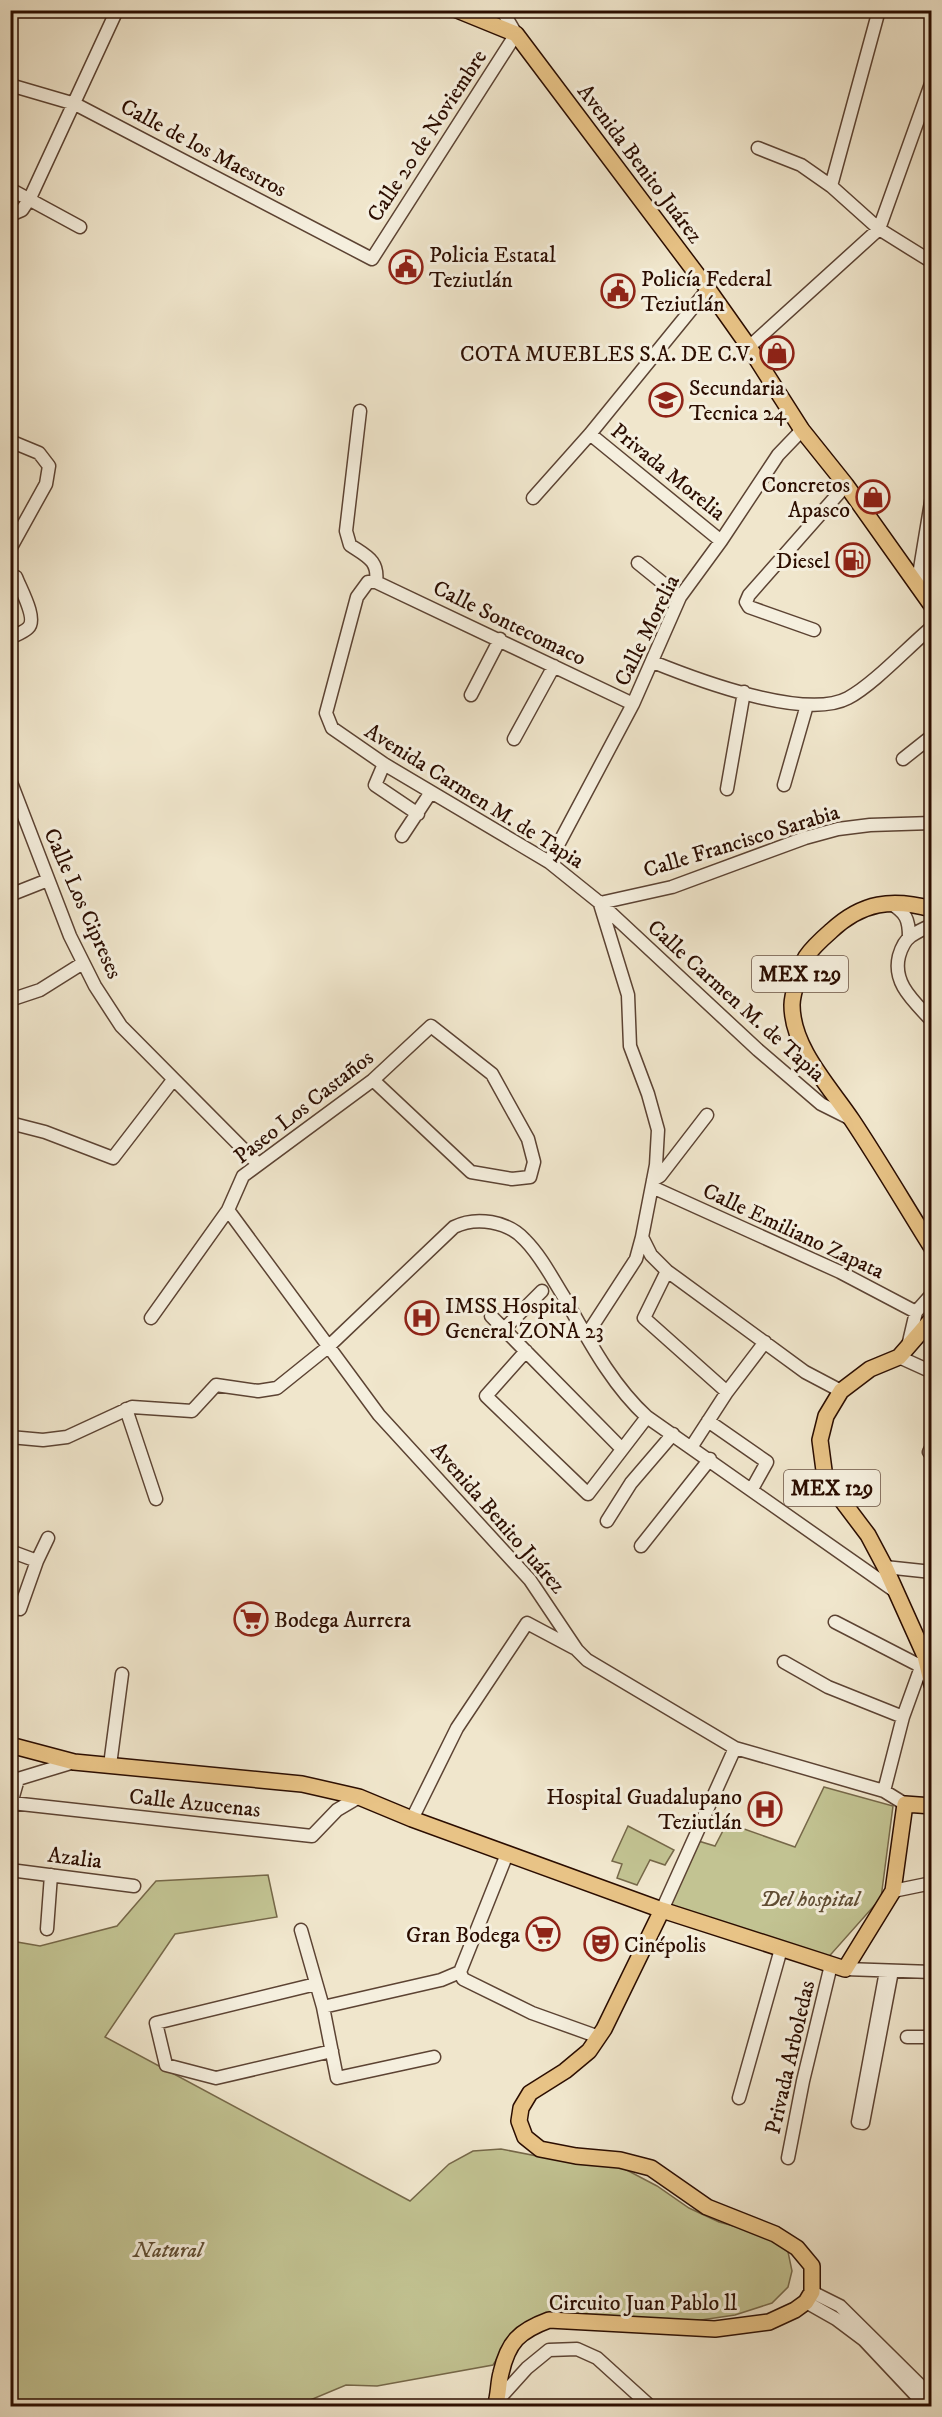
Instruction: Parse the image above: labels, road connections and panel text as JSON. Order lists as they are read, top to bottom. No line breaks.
{"streets":{"main road":["Avenida Benito Juárez","MEX 129","Circuito Juan Pablo ll"],"street":["Calle 20 de Noviembre","Calle de los Maestros","Privada Morelia","Calle Sontecomaco","Calle Morelia","Avenida Carmen M. de Tapia","Calle Francisco Sarabia","Calle Los Cipreses","Calle Carmen M. de Tapia","Paseo Los Castaños","Calle Emiliano Zapata","Calle Azucenas","Azalia","Privada Arboledas"]},"crossings":[["Calle 20 de Noviembre","Calle de los Maestros"],["Calle 20 de Noviembre","Avenida Benito Juárez"],["Avenida Benito Juárez","Calle Morelia"],["Avenida Benito Juárez","Paseo Los Castaños"],["Privada Morelia","Calle Morelia"],["Calle Sontecomaco","Calle Morelia"],["Calle Sontecomaco","Avenida Carmen M. de Tapia"],["Calle Morelia","Avenida Carmen M. de Tapia"],["Avenida Carmen M. de Tapia","Calle Francisco Sarabia"],["Avenida Carmen M. de Tapia","Calle Carmen M. de Tapia"],["Calle Francisco Sarabia","Calle Carmen M. de Tapia"],["Calle Los Cipreses","Paseo Los Castaños"],["MEX 129","Calle Carmen M. de Tapia"]],"parks":["Del hospital","Natural"],"places":{"public building":["Policia Estatal Teziutlán","Policía Federal Teziutlán"],"shop":["COTA MUEBLES S.A. DE C.V.","Concretos Apasco"],"school or university":["Secundaria Tecnica 24"],"fuel station":["Diesel"],"hospital":["IMSS Hospital General ZONA 23","Hospital Guadalupano Teziutlán"],"supermarket":["Bodega Aurrera","Gran Bodega"],"theatre":["Cinépolis"]}}
